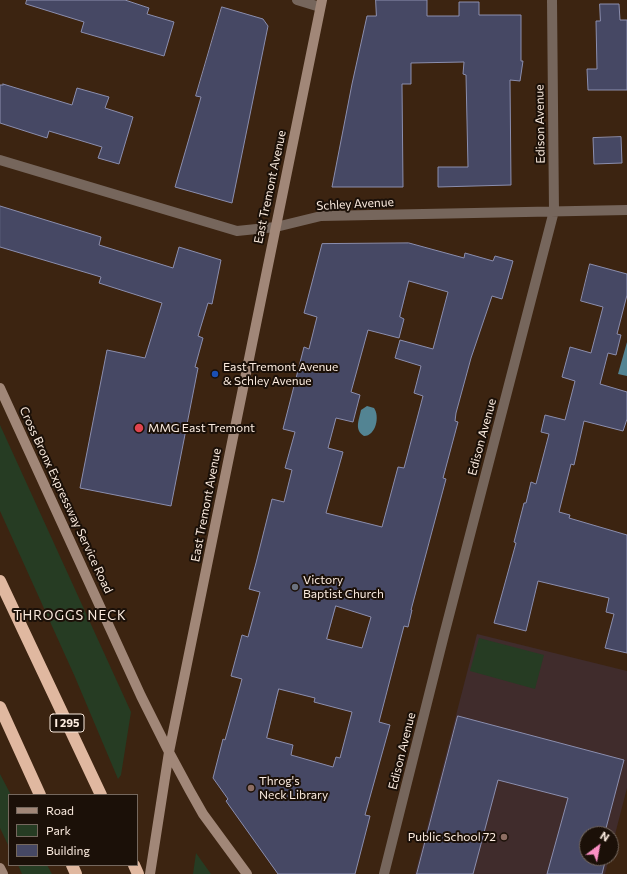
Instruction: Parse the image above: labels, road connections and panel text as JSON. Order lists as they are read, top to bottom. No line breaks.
{"streets":{"highway":["I 295"],"main road":["East Tremont Avenue","Cross Bronx Expressway Service Road"],"street":["Edison Avenue","Schley Avenue"]},"crossings":[["Edison Avenue","Schley Avenue"],["East Tremont Avenue","Schley Avenue"],["East Tremont Avenue","Cross Bronx Expressway Service Road"]],"districts":["THROGGS NECK"],"places":["East Tremont Avenue & Schley Avenue","MMG East Tremont","Victory Baptist Church","Throg's Neck Library","Public School 72"],"legend":["Road","Park","Building"],"north":"top right"}
